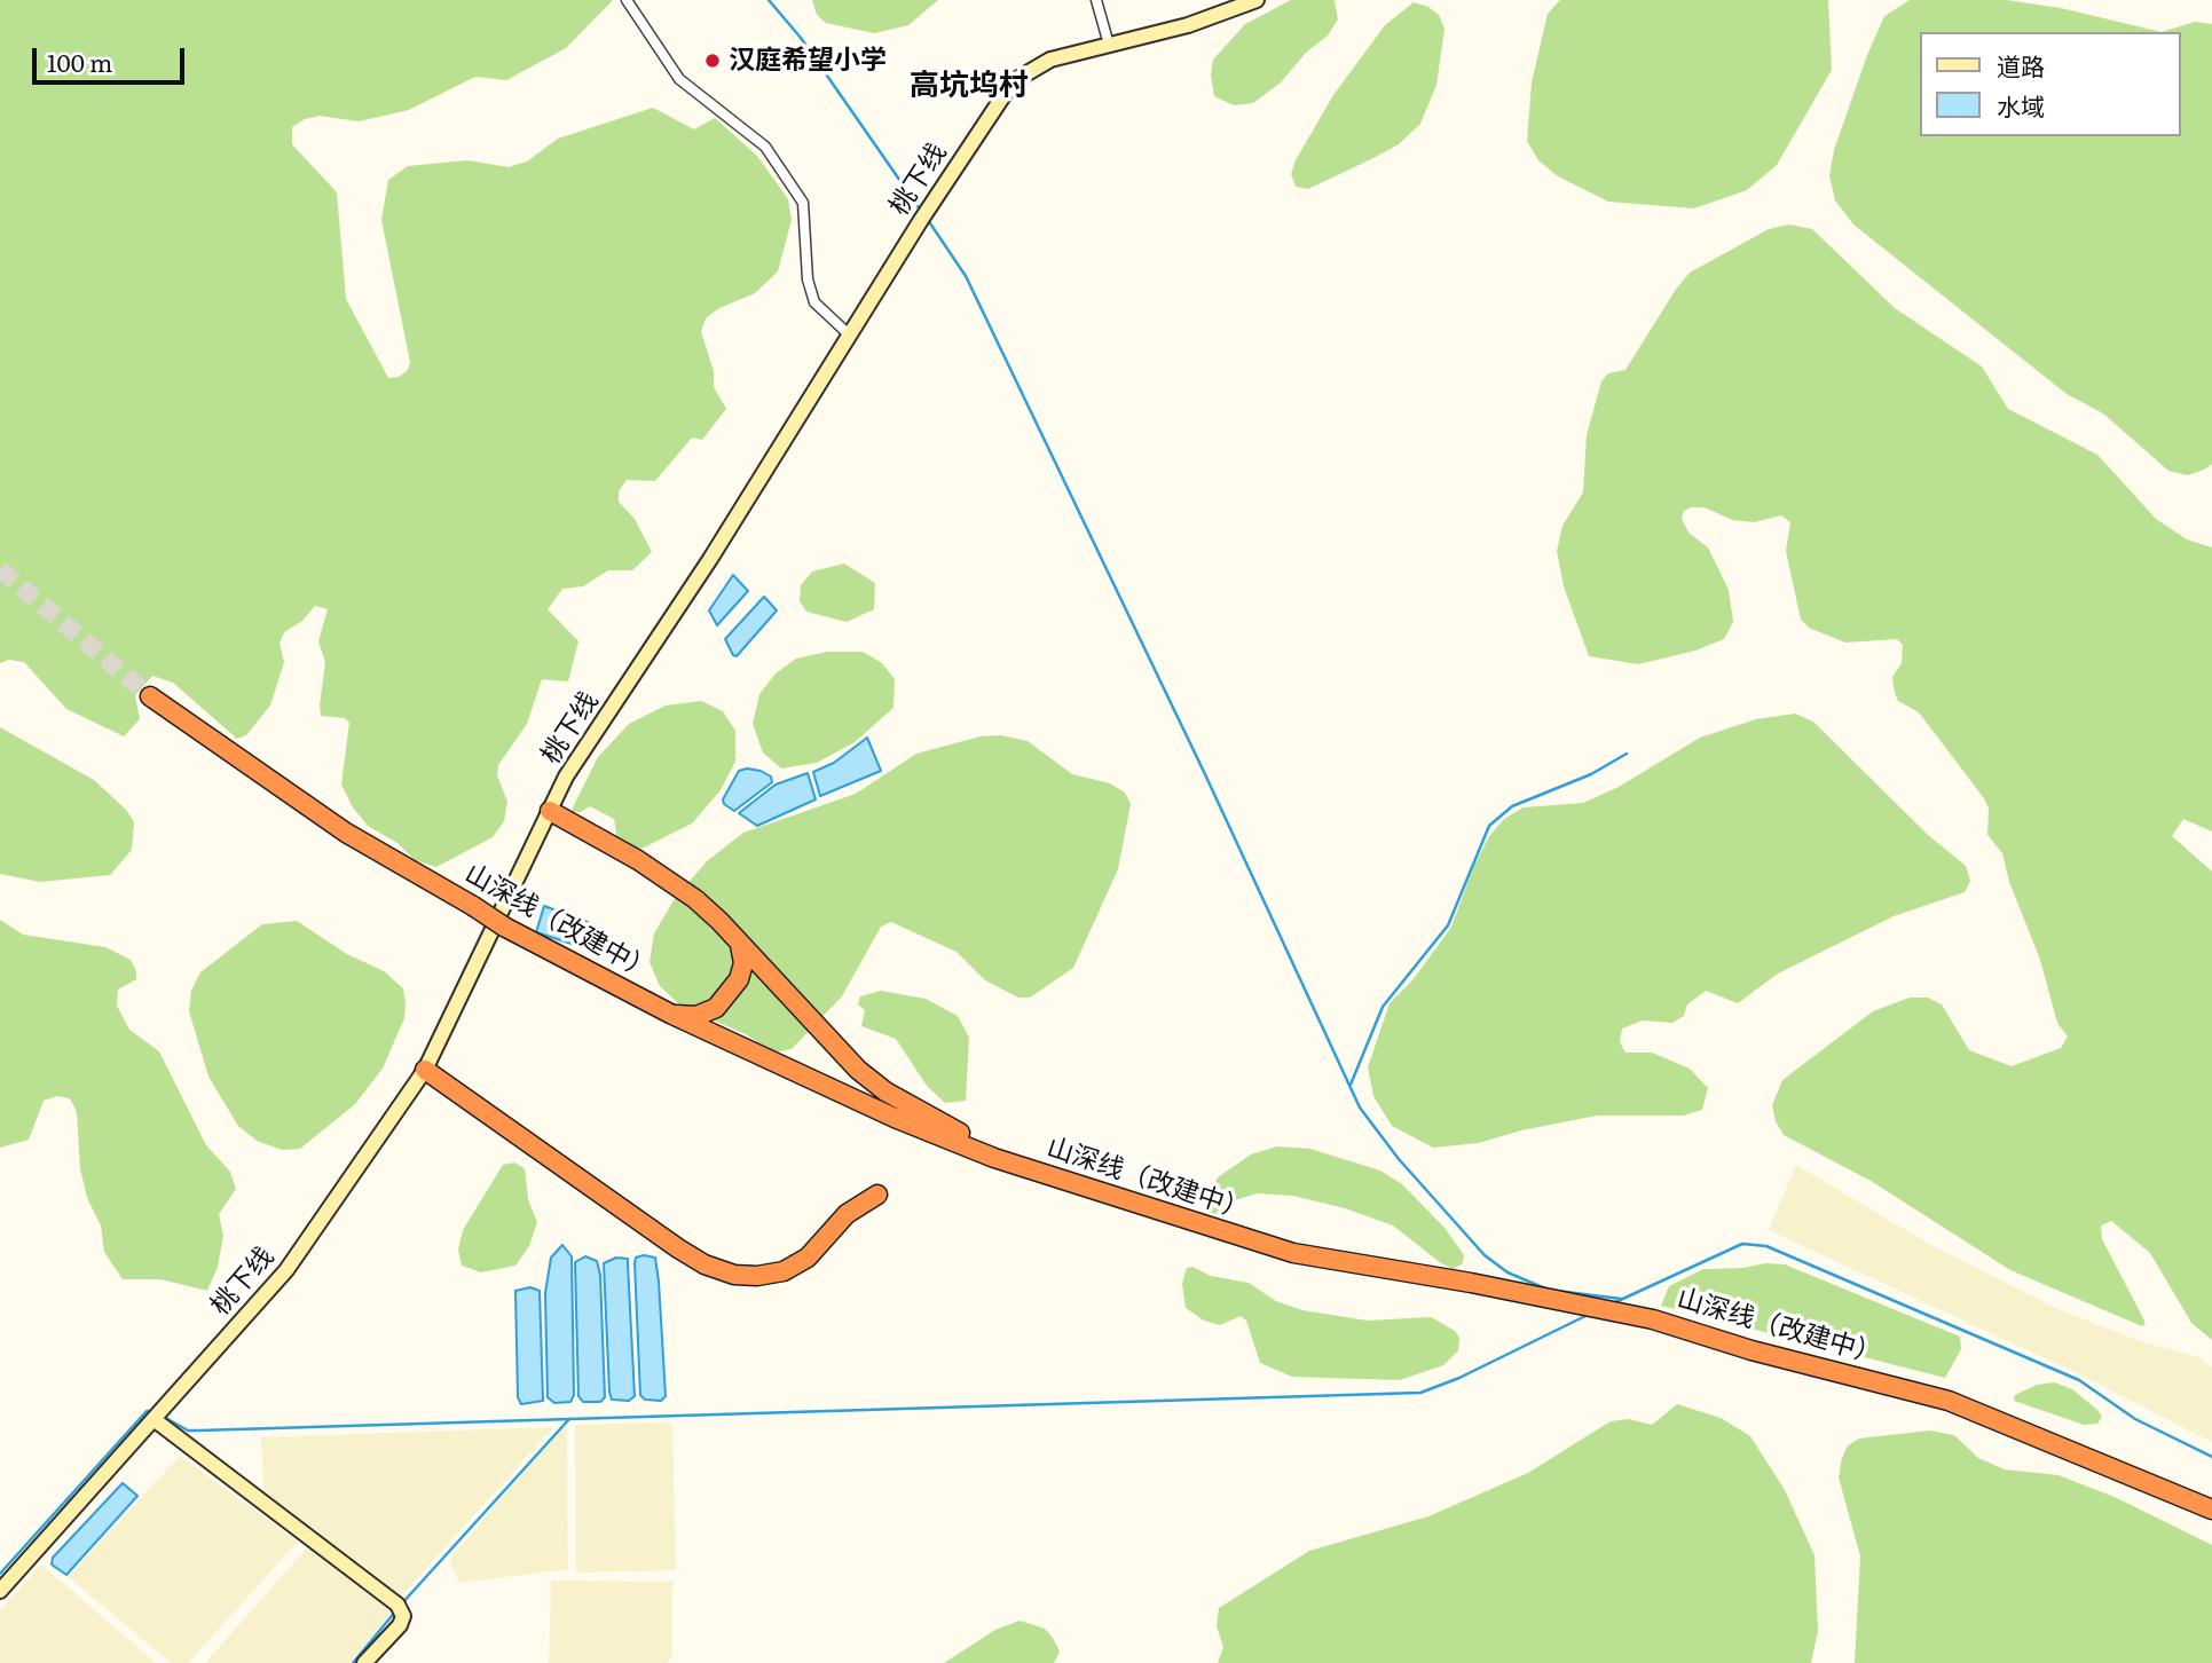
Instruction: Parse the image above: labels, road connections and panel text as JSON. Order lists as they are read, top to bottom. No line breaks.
{"streets":{"highway":["山深线（改建中）"],"main road":["桃下线"]},"districts":["高坑坞村"],"places":["汉庭希望小学"],"legend":["道路","水域"],"scale_bar":"100 m"}
